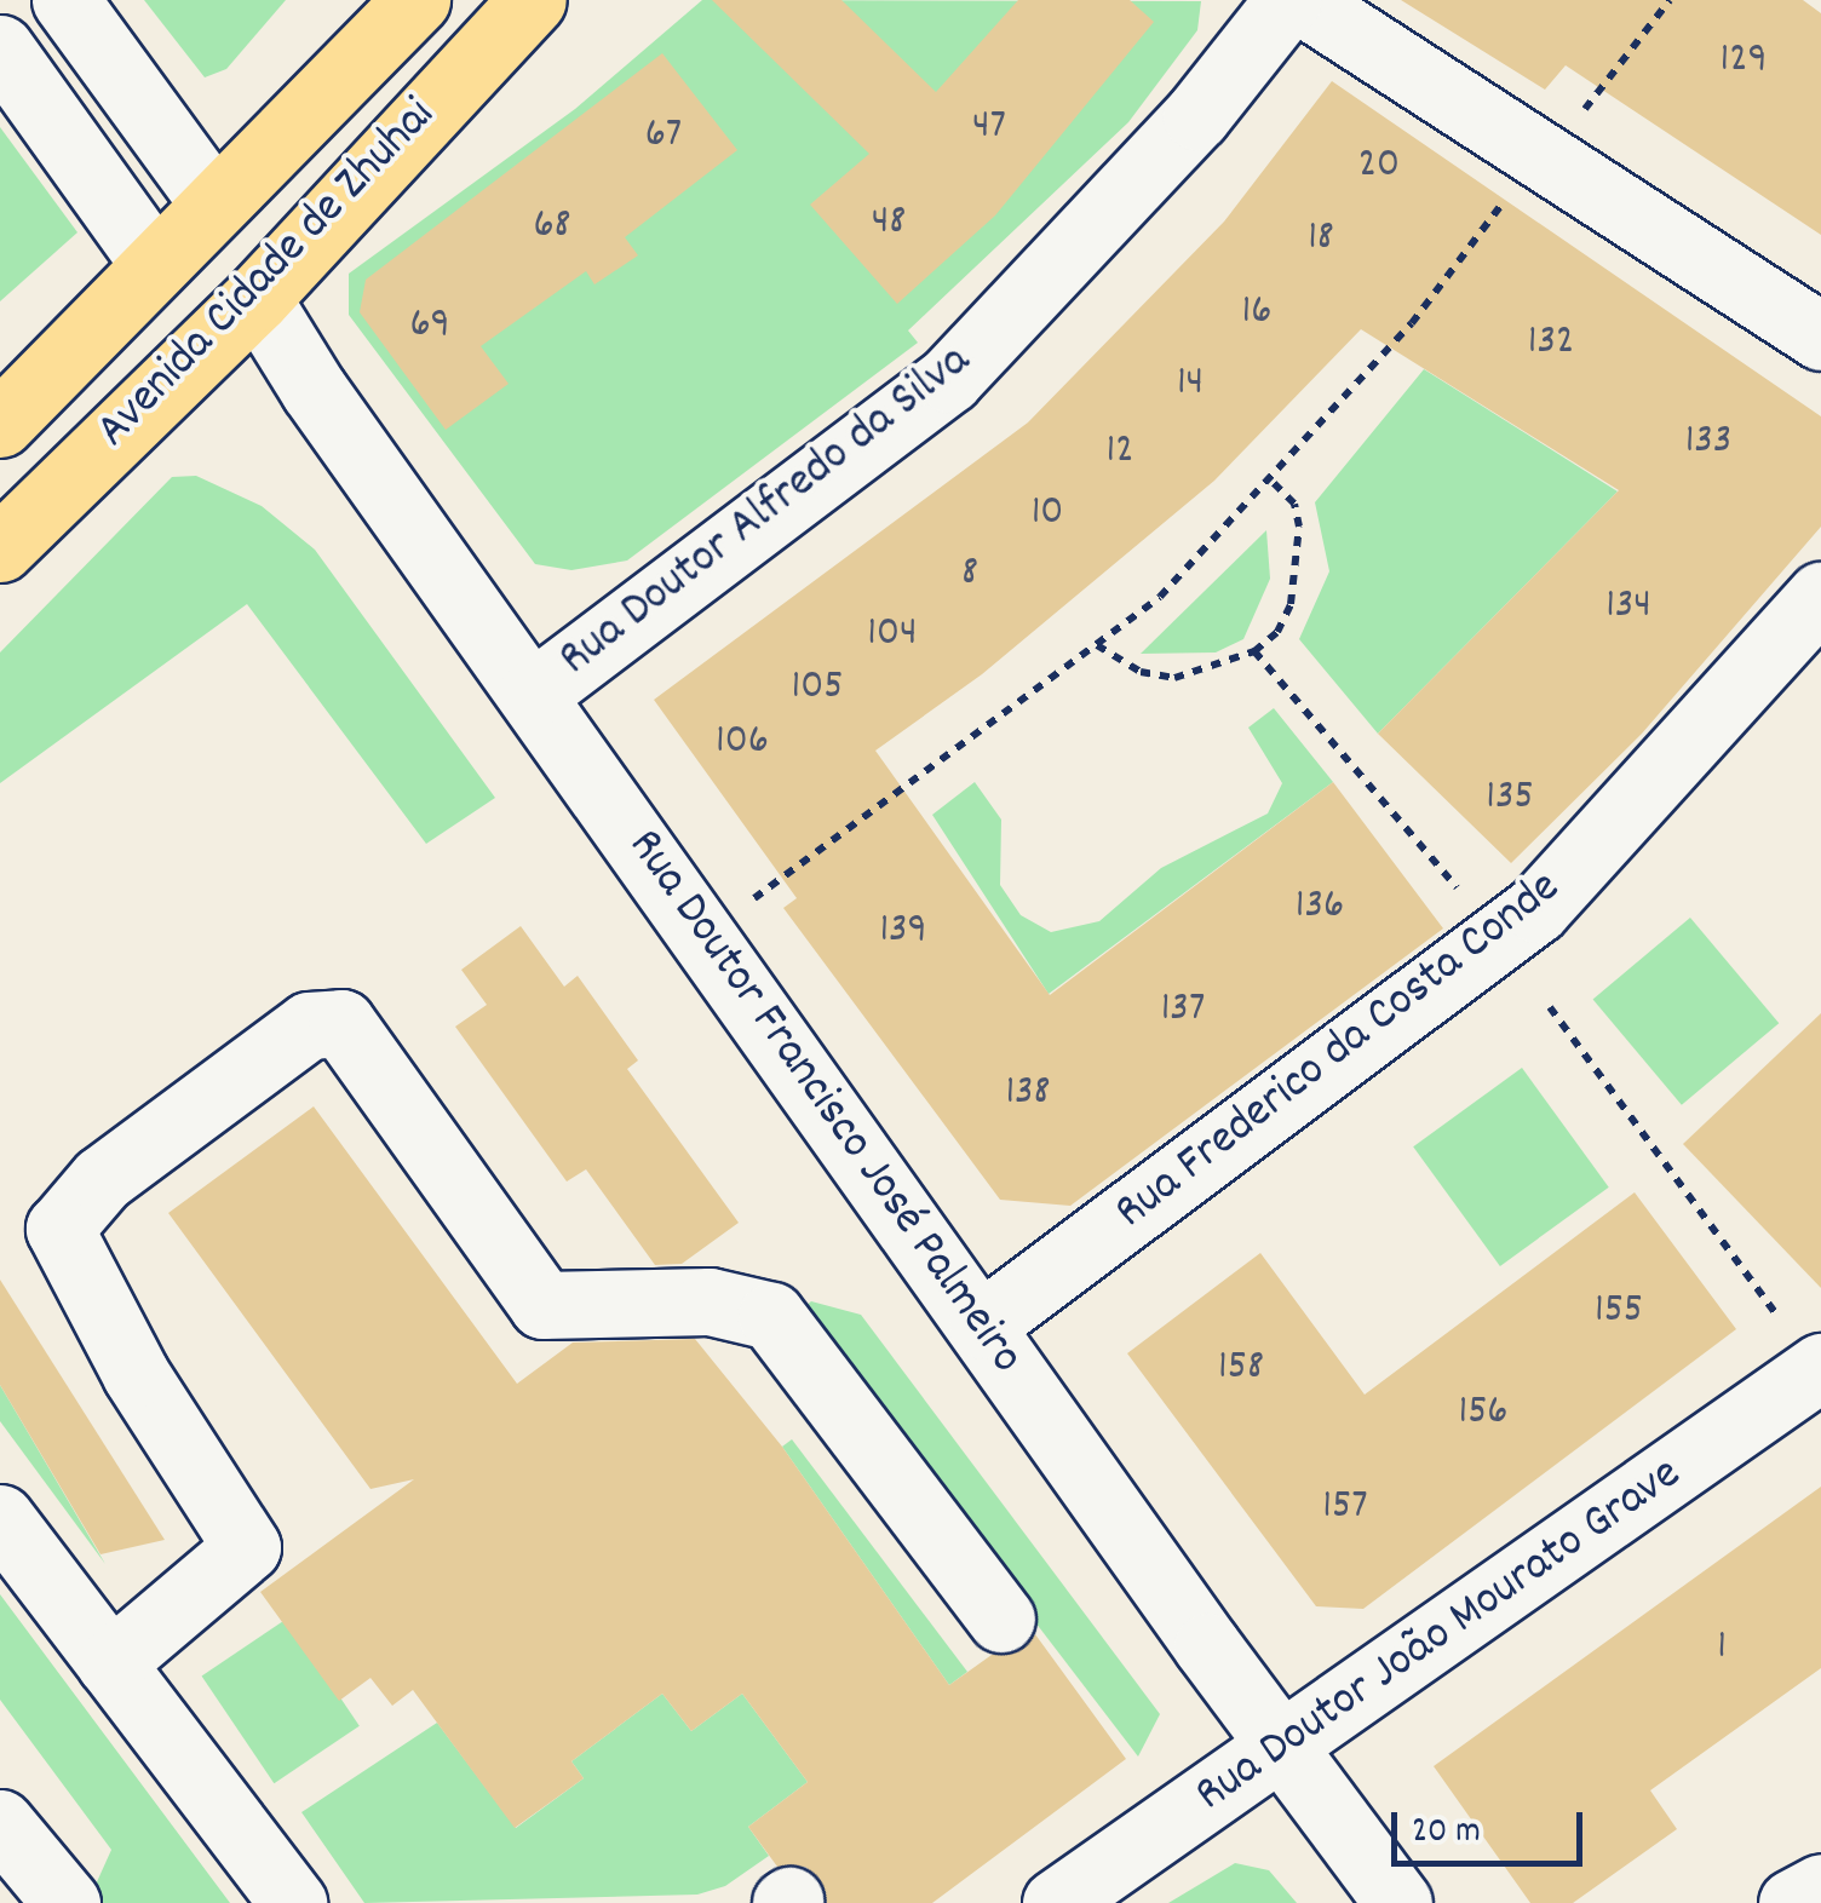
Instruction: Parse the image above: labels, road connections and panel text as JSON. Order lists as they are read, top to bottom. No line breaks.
{"streets":{"main road":["Avenida Cidade de Zhuhai"],"street":["Rua Doutor Alfredo da Silva","Rua Frederico da Costa Conde","Rua Doutor Francisco José Palmeiro","Rua Doutor João Mourato Grave"]},"crossings":[["Avenida Cidade de Zhuhai","Rua Doutor Francisco José Palmeiro"],["Rua Doutor Alfredo da Silva","Rua Doutor Francisco José Palmeiro"],["Rua Frederico da Costa Conde","Rua Doutor Francisco José Palmeiro"],["Rua Doutor Francisco José Palmeiro","Rua Doutor João Mourato Grave"]],"house_numbers":["129","47","67","20","48","68","18","16","69","132","14","133","12","10","8","134","104","105","106","135","136","139","137","138","155","158","156","157","1"],"scale_bar":"20 m"}
